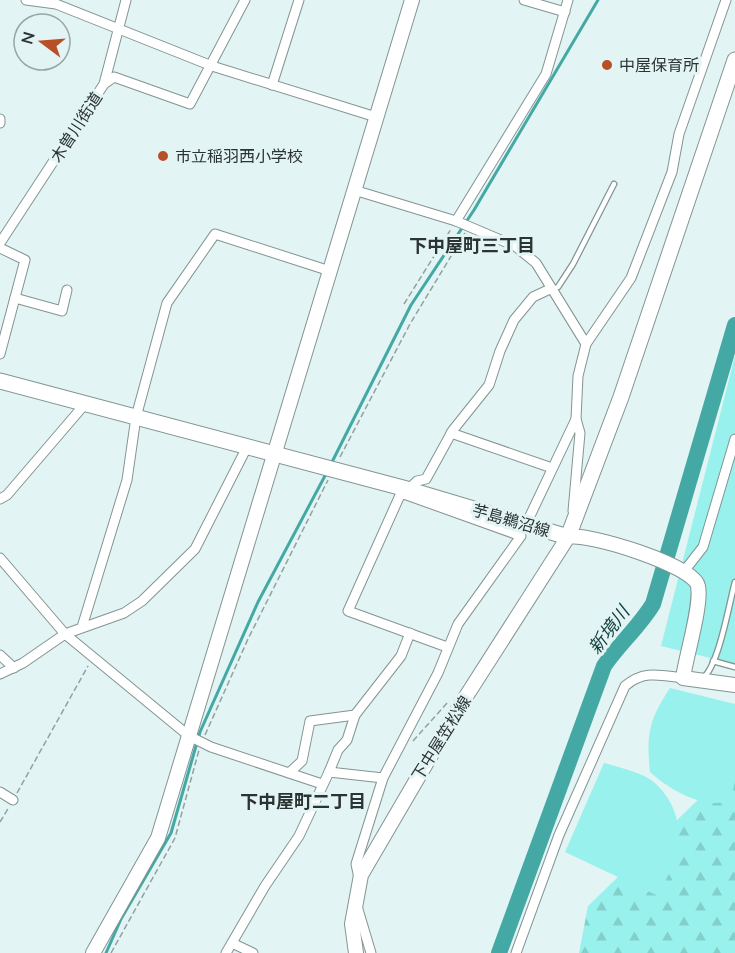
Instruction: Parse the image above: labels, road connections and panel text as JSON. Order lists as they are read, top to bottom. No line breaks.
{"streets":{"main road":["芋島鵜沼線"],"street":["木曽川街道","下中屋笠松線"]},"crossings":[["芋島鵜沼線","下中屋笠松線"]],"districts":["下中屋町三丁目","下中屋町二丁目"],"water":["新境川"],"places":["中屋保育所","市立稲羽西小学校"],"north":"left"}
